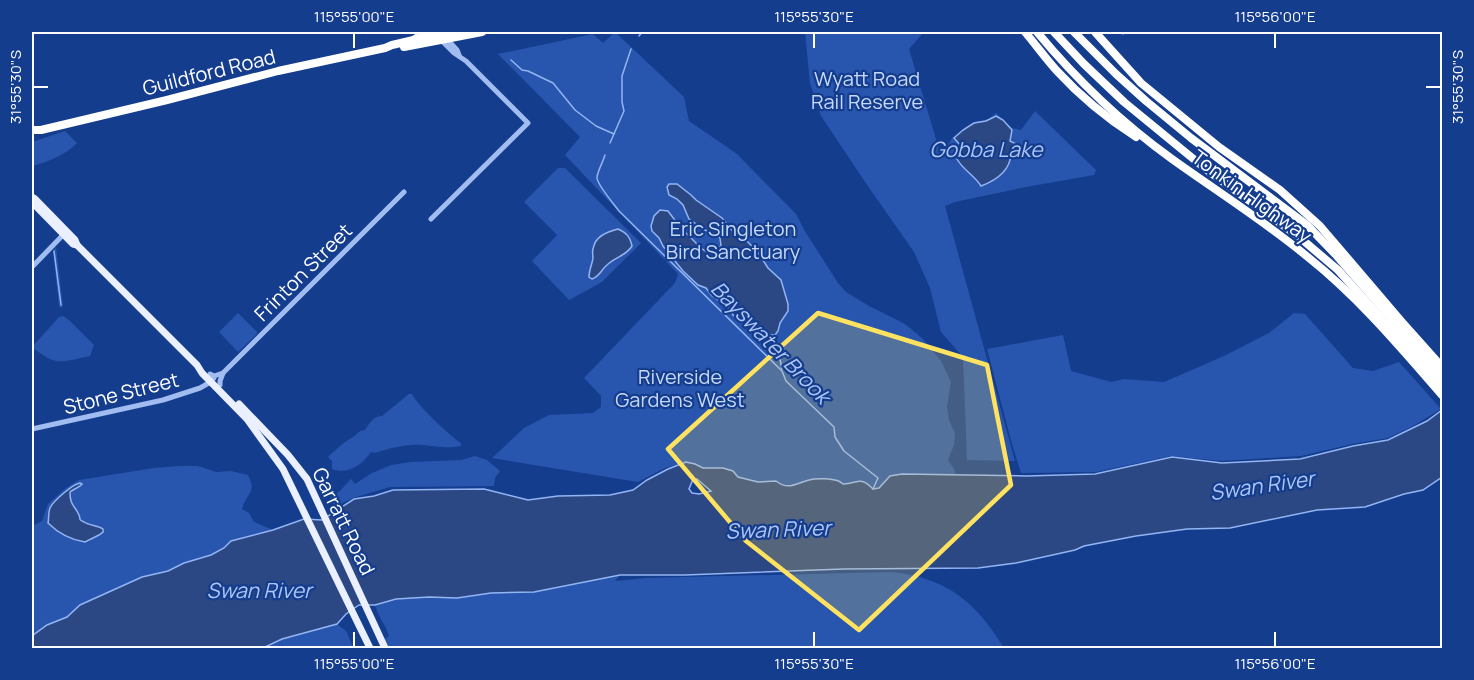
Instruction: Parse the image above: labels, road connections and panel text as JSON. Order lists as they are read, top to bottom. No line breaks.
{"streets":{"highway":["Guildford Road","Tonkin Highway"],"main road":["Garratt Road"],"street":["Frinton Street","Stone Street"]},"crossings":[["Stone Street","Garratt Road"]],"water":["Gobba Lake","Bayswater Brook","Swan River"],"parks":["Wyatt Road Rail Reserve","Eric Singleton Bird Sanctuary","Riverside Gardens West"],"coordinates":["115°55'00\"E","115°55'30\"E","115°56'00\"E","31°55'30\"S"]}
